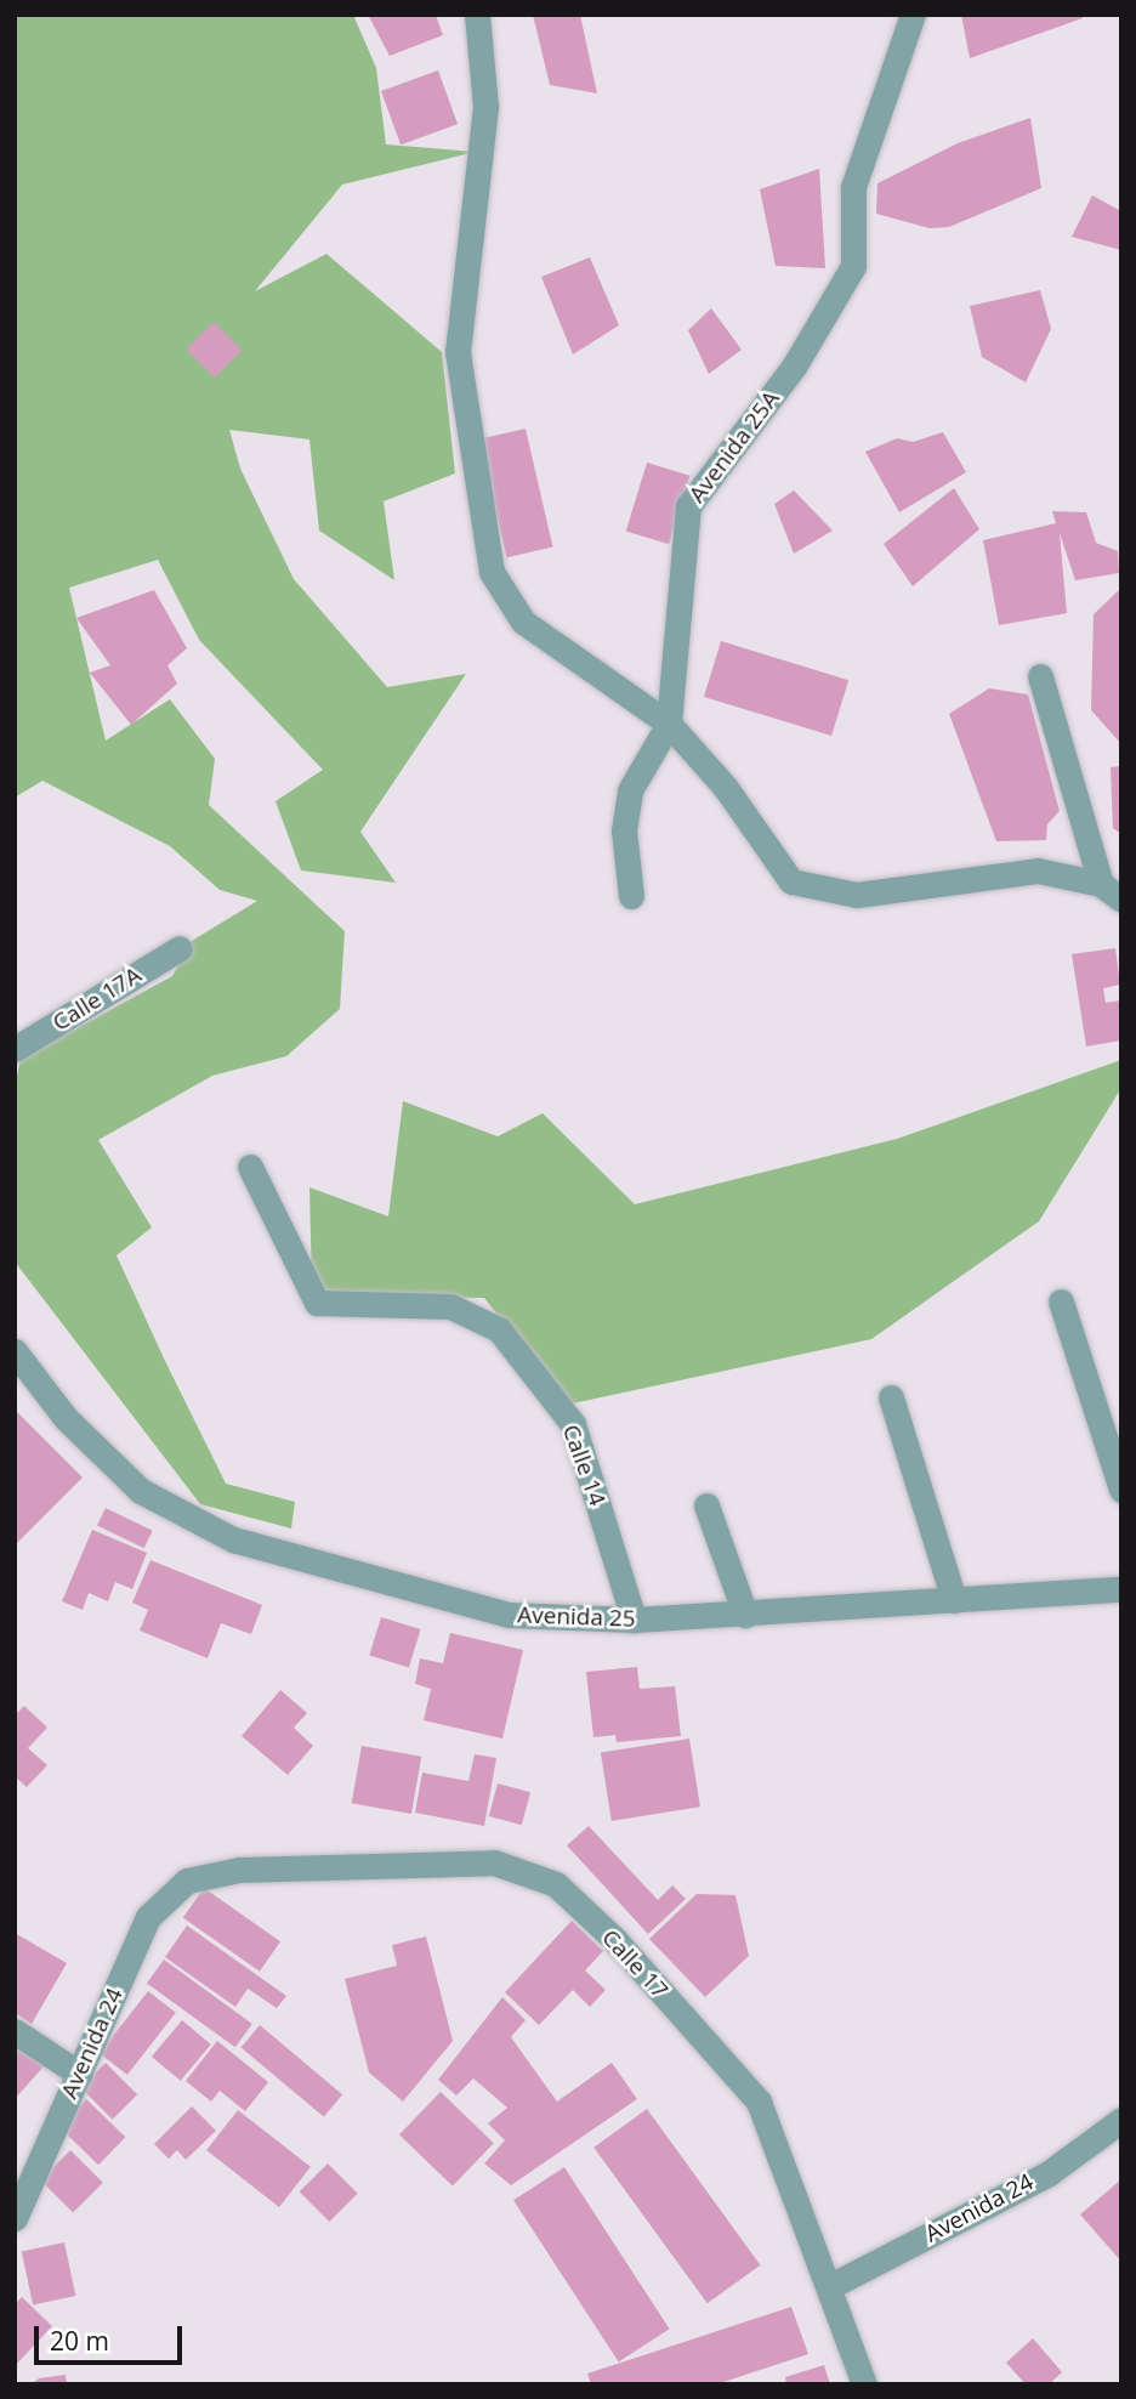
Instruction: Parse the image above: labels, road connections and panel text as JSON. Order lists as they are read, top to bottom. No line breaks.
{"streets":{"street":["Avenida 25A","Calle 17A","Calle 14","Avenida 25","Calle 17","Avenida 24"]},"crossings":[["Calle 14","Avenida 25"],["Calle 17","Avenida 24"]],"scale_bar":"20 m"}
